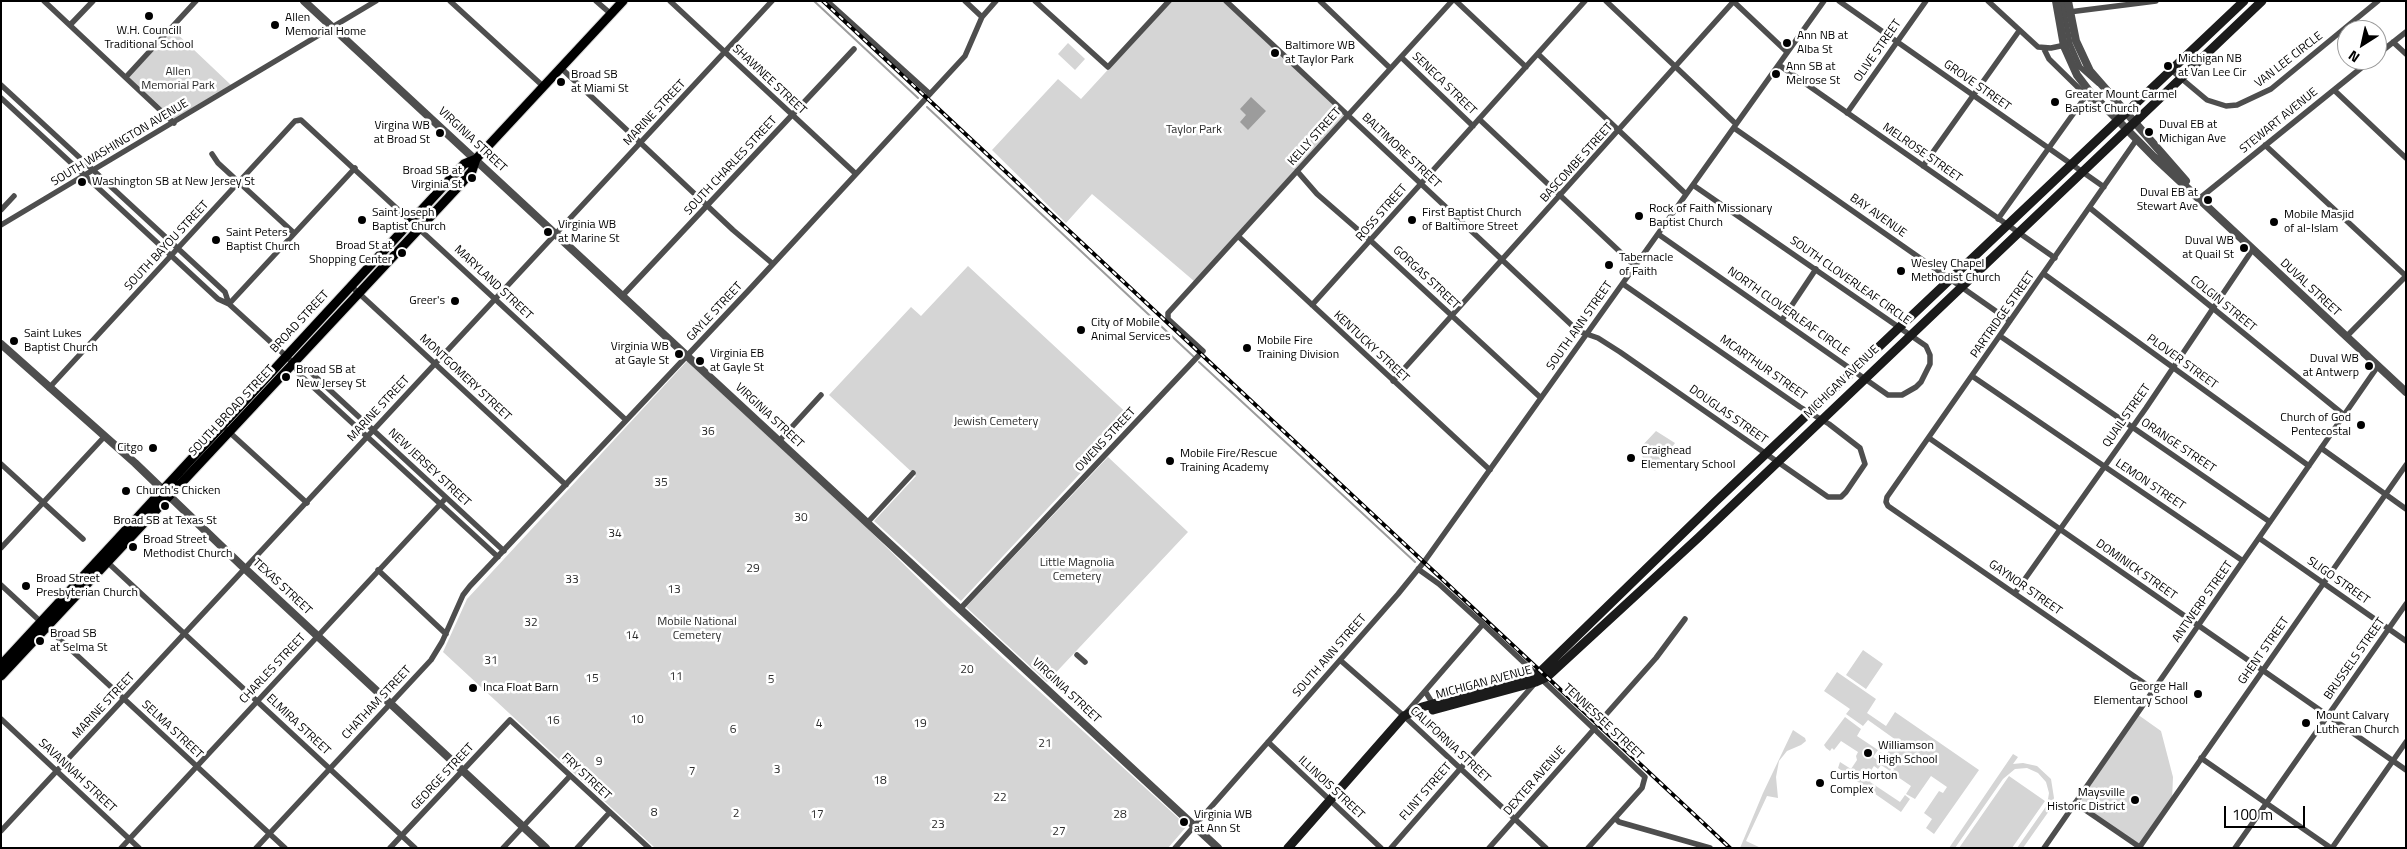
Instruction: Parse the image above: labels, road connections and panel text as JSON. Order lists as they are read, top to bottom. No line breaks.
{"streets":{"main road":["BROAD STREET","MICHIGAN AVENUE","SOUTH BROAD STREET"],"street":["OLIVE STREET","VAN LEE CIRCLE","SHAWNEE STREET","SENECA STREET","GROVE STREET","MARINE STREET","STEWART AVENUE","KELLY STREET","VIRGINIA STREET","SOUTH WASHINGTON AVENUE","BALTIMORE STREET","MELROSE STREET","BASCOMBE STREET","SOUTH CHARLES STREET","ROSS STREET","BAY AVENUE","SOUTH BAYOU STREET","GORGAS STREET","SOUTH CLOVERLEAF CIRCLE","MARYLAND STREET","DUVAL STREET","COLGIN STREET","GAYLE STREET","NORTH CLOVERLEAF CIRCLE","PARTRIDGE STREET","SOUTH ANN STREET","KENTUCKY STREET","PLOVER STREET","MCARTHUR STREET","MONTGOMERY STREET","DOUGLAS STREET","QUAIL STREET","OWENS STREET","ORANGE STREET","NEW JERSEY STREET","LEMON STREET","DOMINICK STREET","SLIGO STREET","TEXAS STREET","GAYNOR STREET","ANTWERP STREET","GHENT STREET","BRUSSELS STREET","CHARLES STREET","CHATHAM STREET","TENNESSEE STREET","ELMIRA STREET","SELMA STREET","CALIFORNIA STREET","SAVANNAH STREET","GEORGE STREET","FRY STREET","DEXTER AVENUE","ILLINOIS STREET","FLINT STREET"]},"crossings":[["OLIVE STREET","GROVE STREET"],["OLIVE STREET","MELROSE STREET"],["VAN LEE CIRCLE","MICHIGAN AVENUE"],["SHAWNEE STREET","MARINE STREET"],["SHAWNEE STREET","SOUTH CHARLES STREET"],["SHAWNEE STREET","GAYLE STREET"],["SENECA STREET","KELLY STREET"],["SENECA STREET","BASCOMBE STREET"],["SENECA STREET","ROSS STREET"],["SENECA STREET","SOUTH ANN STREET"],["GROVE STREET","PARTRIDGE STREET"],["GROVE STREET","MICHIGAN AVENUE"],["MARINE STREET","VIRGINIA STREET"],["MARINE STREET","MARYLAND STREET"],["MARINE STREET","MONTGOMERY STREET"],["MARINE STREET","NEW JERSEY STREET"],["MARINE STREET","TEXAS STREET"],["MARINE STREET","ELMIRA STREET"],["MARINE STREET","SELMA STREET"],["MARINE STREET","SAVANNAH STREET"],["STEWART AVENUE","DUVAL STREET"],["KELLY STREET","BALTIMORE STREET"],["KELLY STREET","GORGAS STREET"],["KELLY STREET","KENTUCKY STREET"],["KELLY STREET","OWENS STREET"],["VIRGINIA STREET","SOUTH WASHINGTON AVENUE"],["VIRGINIA STREET","SOUTH CHARLES STREET"],["VIRGINIA STREET","GAYLE STREET"],["VIRGINIA STREET","BROAD STREET"],["VIRGINIA STREET","SOUTH ANN STREET"],["VIRGINIA STREET","SOUTH BROAD STREET"],["VIRGINIA STREET","OWENS STREET"],["SOUTH WASHINGTON AVENUE","NEW JERSEY STREET"],["BALTIMORE STREET","BASCOMBE STREET"],["BALTIMORE STREET","ROSS STREET"],["BALTIMORE STREET","SOUTH ANN STREET"],["BALTIMORE STREET","DOUGLAS STREET"],["MELROSE STREET","PARTRIDGE STREET"],["MELROSE STREET","SOUTH ANN STREET"],["MELROSE STREET","MICHIGAN AVENUE"],["BASCOMBE STREET","BAY AVENUE"],["BASCOMBE STREET","GORGAS STREET"],["BASCOMBE STREET","KENTUCKY STREET"],["ROSS STREET","GORGAS STREET"],["ROSS STREET","KENTUCKY STREET"],["BAY AVENUE","PARTRIDGE STREET"],["BAY AVENUE","SOUTH ANN STREET"],["BAY AVENUE","MICHIGAN AVENUE"],["SOUTH BAYOU STREET","MARYLAND STREET"],["SOUTH BAYOU STREET","NEW JERSEY STREET"],["SOUTH BAYOU STREET","TEXAS STREET"],["GORGAS STREET","SOUTH ANN STREET"],["SOUTH CLOVERLEAF CIRCLE","NORTH CLOVERLEAF CIRCLE"],["SOUTH CLOVERLEAF CIRCLE","SOUTH ANN STREET"],["SOUTH CLOVERLEAF CIRCLE","MICHIGAN AVENUE"],["MARYLAND STREET","GAYLE STREET"],["MARYLAND STREET","BROAD STREET"],["MARYLAND STREET","SOUTH BROAD STREET"],["DUVAL STREET","PARTRIDGE STREET"],["DUVAL STREET","MICHIGAN AVENUE"],["DUVAL STREET","QUAIL STREET"],["DUVAL STREET","ANTWERP STREET"],["COLGIN STREET","PARTRIDGE STREET"],["COLGIN STREET","QUAIL STREET"],["COLGIN STREET","ANTWERP STREET"],["GAYLE STREET","MONTGOMERY STREET"],["GAYLE STREET","NEW JERSEY STREET"],["GAYLE STREET","CHATHAM STREET"],["NORTH CLOVERLEAF CIRCLE","SOUTH ANN STREET"],["NORTH CLOVERLEAF CIRCLE","MICHIGAN AVENUE"],["PARTRIDGE STREET","PLOVER STREET"],["PARTRIDGE STREET","ORANGE STREET"],["PARTRIDGE STREET","LEMON STREET"],["PARTRIDGE STREET","DOMINICK STREET"],["PARTRIDGE STREET","GAYNOR STREET"],["BROAD STREET","MONTGOMERY STREET"],["BROAD STREET","SOUTH BROAD STREET"],["BROAD STREET","NEW JERSEY STREET"],["BROAD STREET","TEXAS STREET"],["BROAD STREET","ELMIRA STREET"],["BROAD STREET","SELMA STREET"],["SOUTH ANN STREET","KENTUCKY STREET"],["SOUTH ANN STREET","MCARTHUR STREET"],["SOUTH ANN STREET","DOUGLAS STREET"],["SOUTH ANN STREET","TENNESSEE STREET"],["SOUTH ANN STREET","CALIFORNIA STREET"],["SOUTH ANN STREET","ILLINOIS STREET"],["PLOVER STREET","QUAIL STREET"],["PLOVER STREET","ANTWERP STREET"],["MCARTHUR STREET","MICHIGAN AVENUE"],["MCARTHUR STREET","DOUGLAS STREET"],["MONTGOMERY STREET","SOUTH BROAD STREET"],["MICHIGAN AVENUE","DOUGLAS STREET"],["MICHIGAN AVENUE","TENNESSEE STREET"],["MICHIGAN AVENUE","CALIFORNIA STREET"],["MICHIGAN AVENUE","ILLINOIS STREET"],["MICHIGAN AVENUE","FLINT STREET"],["SOUTH BROAD STREET","NEW JERSEY STREET"],["SOUTH BROAD STREET","TEXAS STREET"],["QUAIL STREET","ORANGE STREET"],["QUAIL STREET","LEMON STREET"],["QUAIL STREET","DOMINICK STREET"],["QUAIL STREET","GAYNOR STREET"],["ORANGE STREET","ANTWERP STREET"],["NEW JERSEY STREET","CHARLES STREET"],["LEMON STREET","ANTWERP STREET"],["DOMINICK STREET","ANTWERP STREET"],["DOMINICK STREET","GHENT STREET"],["DOMINICK STREET","BRUSSELS STREET"],["SLIGO STREET","ANTWERP STREET"],["SLIGO STREET","GHENT STREET"],["SLIGO STREET","BRUSSELS STREET"],["TEXAS STREET","CHARLES STREET"],["TEXAS STREET","CHATHAM STREET"],["TEXAS STREET","GEORGE STREET"],["GAYNOR STREET","ANTWERP STREET"],["CHARLES STREET","ELMIRA STREET"],["CHARLES STREET","SELMA STREET"],["CHARLES STREET","SAVANNAH STREET"],["CHATHAM STREET","ELMIRA STREET"],["CHATHAM STREET","SELMA STREET"],["TENNESSEE STREET","DEXTER AVENUE"],["TENNESSEE STREET","FLINT STREET"],["ELMIRA STREET","GEORGE STREET"],["CALIFORNIA STREET","DEXTER AVENUE"],["CALIFORNIA STREET","FLINT STREET"],["GEORGE STREET","FRY STREET"]],"parks":["Allen Memorial Park","Taylor Park","Jewish Cemetery","36","35","30","34","Little Magnolia Cemetery","29","33","13","Mobile National Cemetery","32","14","31","20","11","15","5","10","16","4","19","6","21","9","3","7","18","22","8","2","17","28","23","27"],"places":["W.H. Councill Traditional School","Allen Memorial Home","Ann NB at Alba St","Baltimore WB at Taylor Park","Michigan NB at Van Lee Cir","Ann SB at Melrose St","Broad SB at Miami St","Greater Mount Carmel Baptist Church","Duval EB at Michigan Ave","Virgina WB at Broad St","Broad SB at Virginia St","Washington SB at New Jersey St","Duval EB at Stewart Ave","Rock of Faith Missionary Baptist Church","Saint Joseph Baptist Church","First Baptist Church of Baltimore Street","Mobile Masjid of al-Islam","Virginia WB at Marine St","Saint Peters Baptist Church","Duval WB at Quail St","Broad St at Shopping Center","Tabernacle of Faith","Wesley Chapel Methodist Church","Greer's","City of Mobile Animal Services","Saint Lukes Baptist Church","Mobile Fire Training Division","Virginia WB at Gayle St","Virginia EB at Gayle St","Duval WB at Antwerp","Broad SB at New Jersey St","Church of God Pentecostal","Citgo","Craighead Elementary School","Mobile Fire/Rescue Training Academy","Church's Chicken","Broad SB at Texas St","Broad Street Methodist Church","Broad Street Presbyterian Church","Broad SB at Selma St","Inca Float Barn","George Hall Elementary School","Mount Calvary Lutheran Church","Williamson High School","Curtis Horton Complex","Maysville Historic District","Virginia WB at Ann St"],"scale_bar":"100 m","north":"bottom left"}
